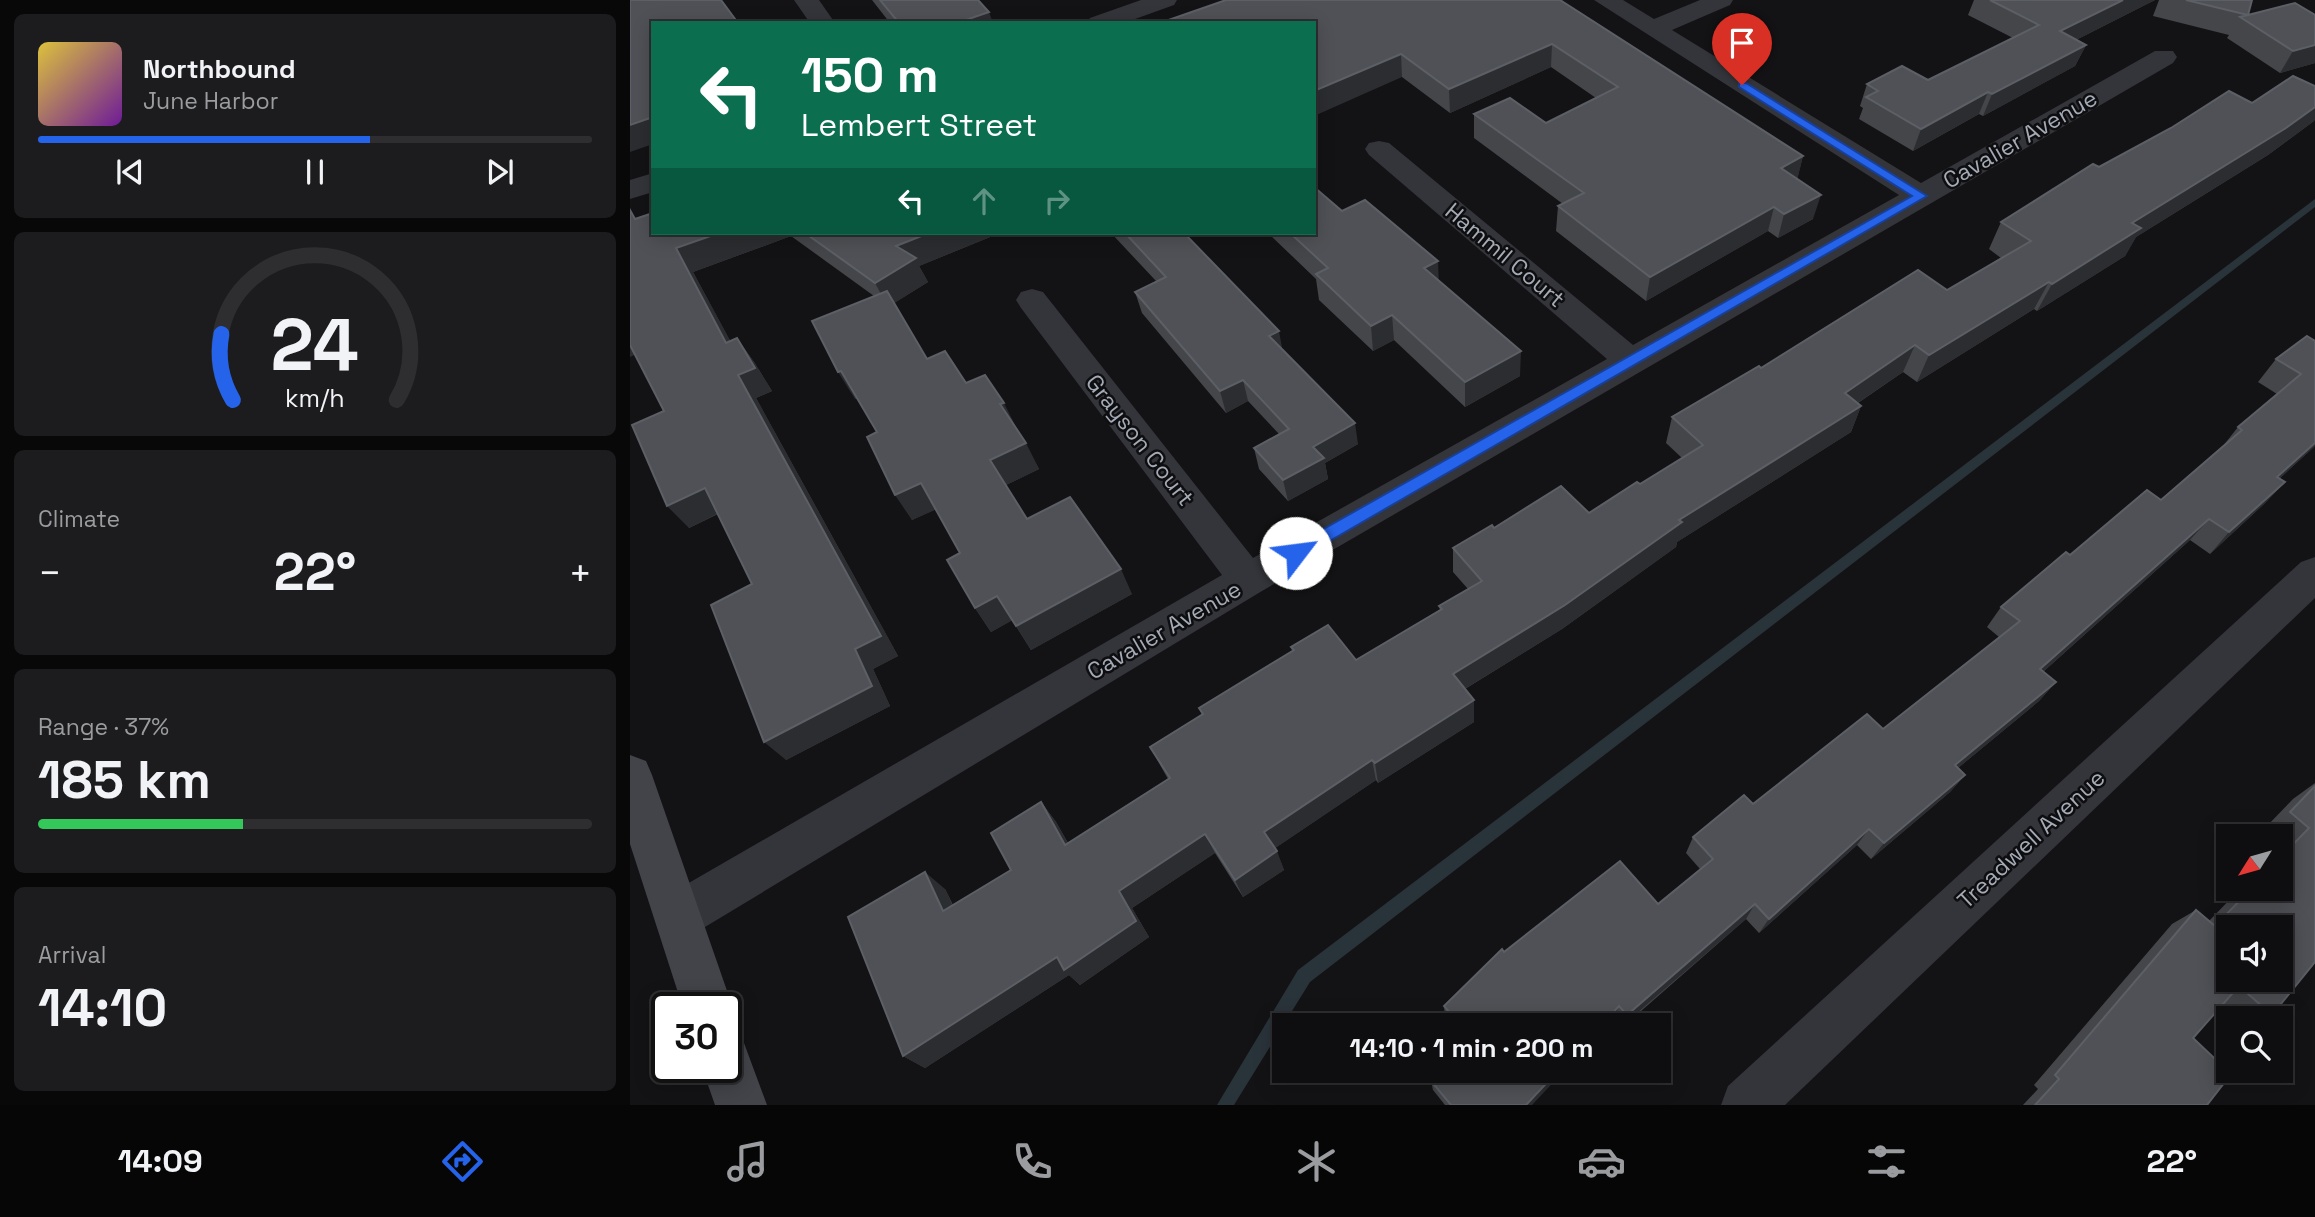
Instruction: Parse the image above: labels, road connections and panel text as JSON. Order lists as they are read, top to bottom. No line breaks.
{"streets":{"street":["Cavalier Avenue","Hammil Court","Grayson Court","Treadwell Avenue"]},"crossings":[["Cavalier Avenue","Hammil Court"],["Cavalier Avenue","Grayson Court"]],"north":"bottom left","page":{"turn":["150 m","Lembert Street"],"song":["Northbound","June Harbor"],"tile":["Climate",["Range · 37%","185 km"],["Arrival","14:10"]],"heat":["−","22°","+"],"limit":"30","trip":"14:10 · 1 min · 200 m","tabs":["14:09","22°"],"gauge":["24","km/h"]}}
